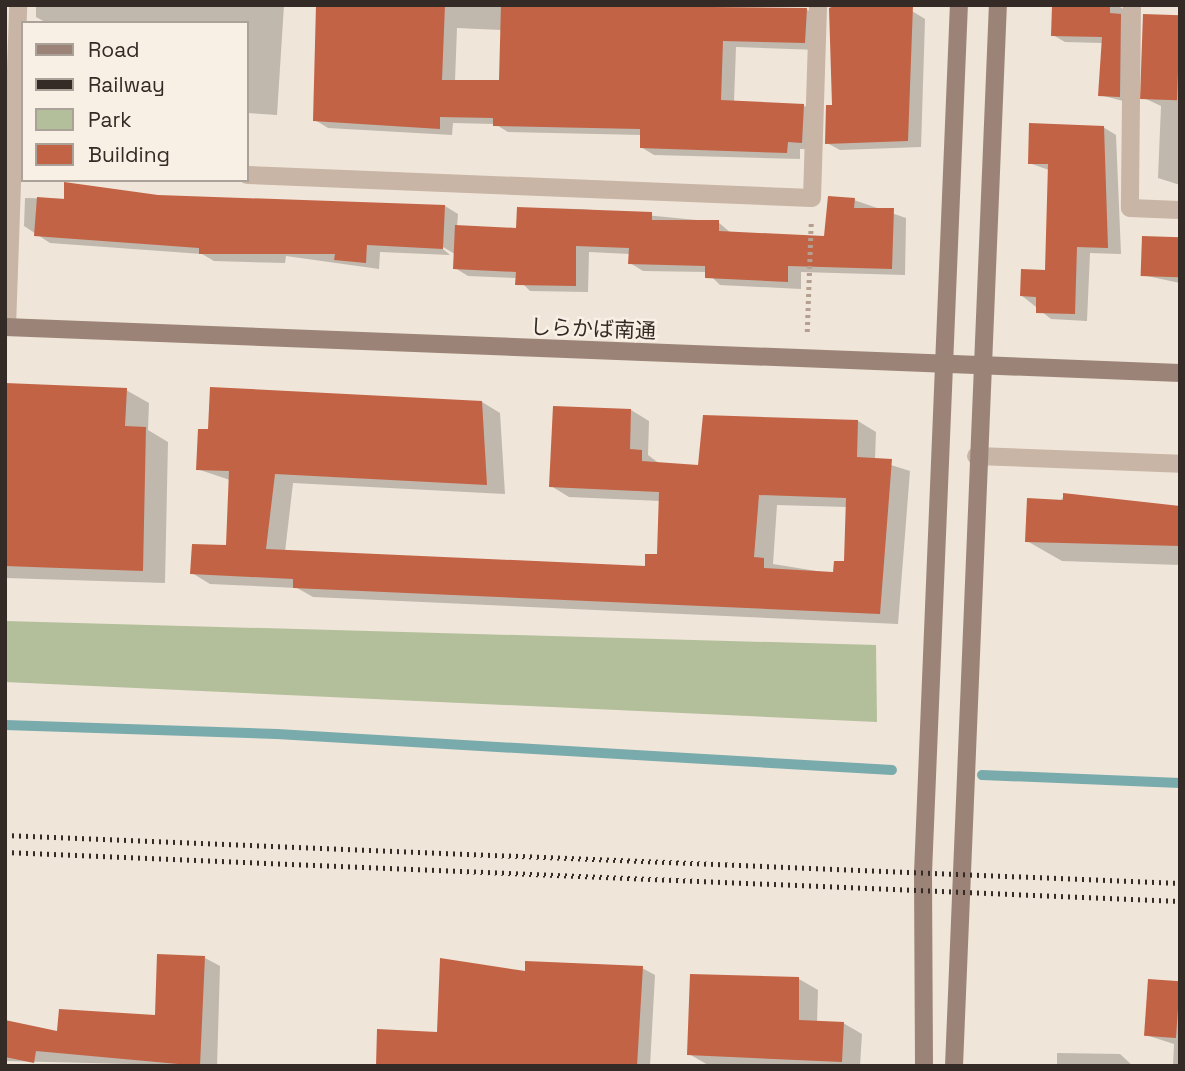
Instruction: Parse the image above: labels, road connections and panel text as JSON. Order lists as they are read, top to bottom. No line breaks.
{"streets":{"street":["しらかば南通"]},"legend":["Road","Railway","Park","Building"]}
